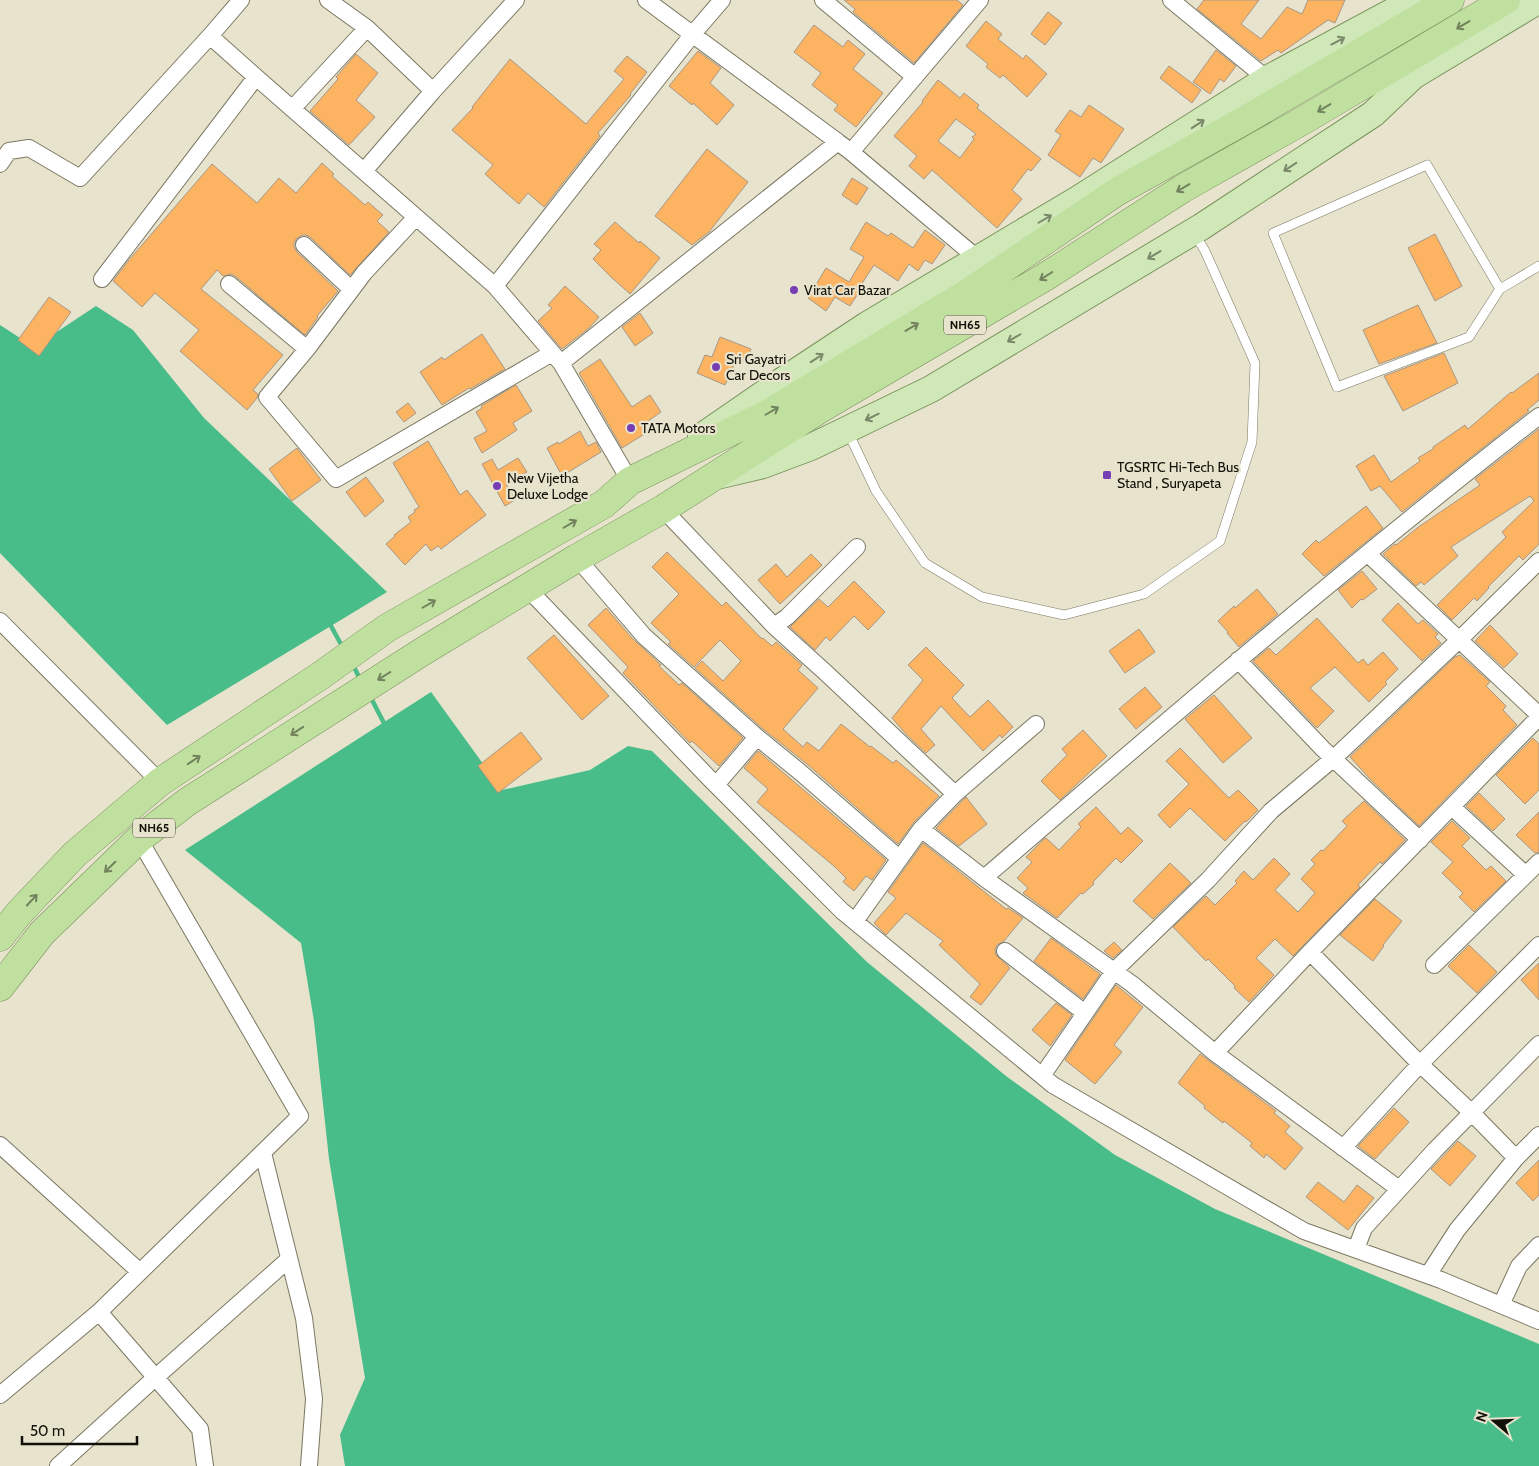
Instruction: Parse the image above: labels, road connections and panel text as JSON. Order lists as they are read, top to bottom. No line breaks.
{"streets":{"highway":["NH65"]},"places":{"other":["Virat Car Bazar","Sri Gayatri Car Decors","TATA Motors","New Vijetha Deluxe Lodge"],"transit":["TGSRTC Hi-Tech Bus Stand , Suryapeta"]},"scale_bar":"50 m","north":"left"}
